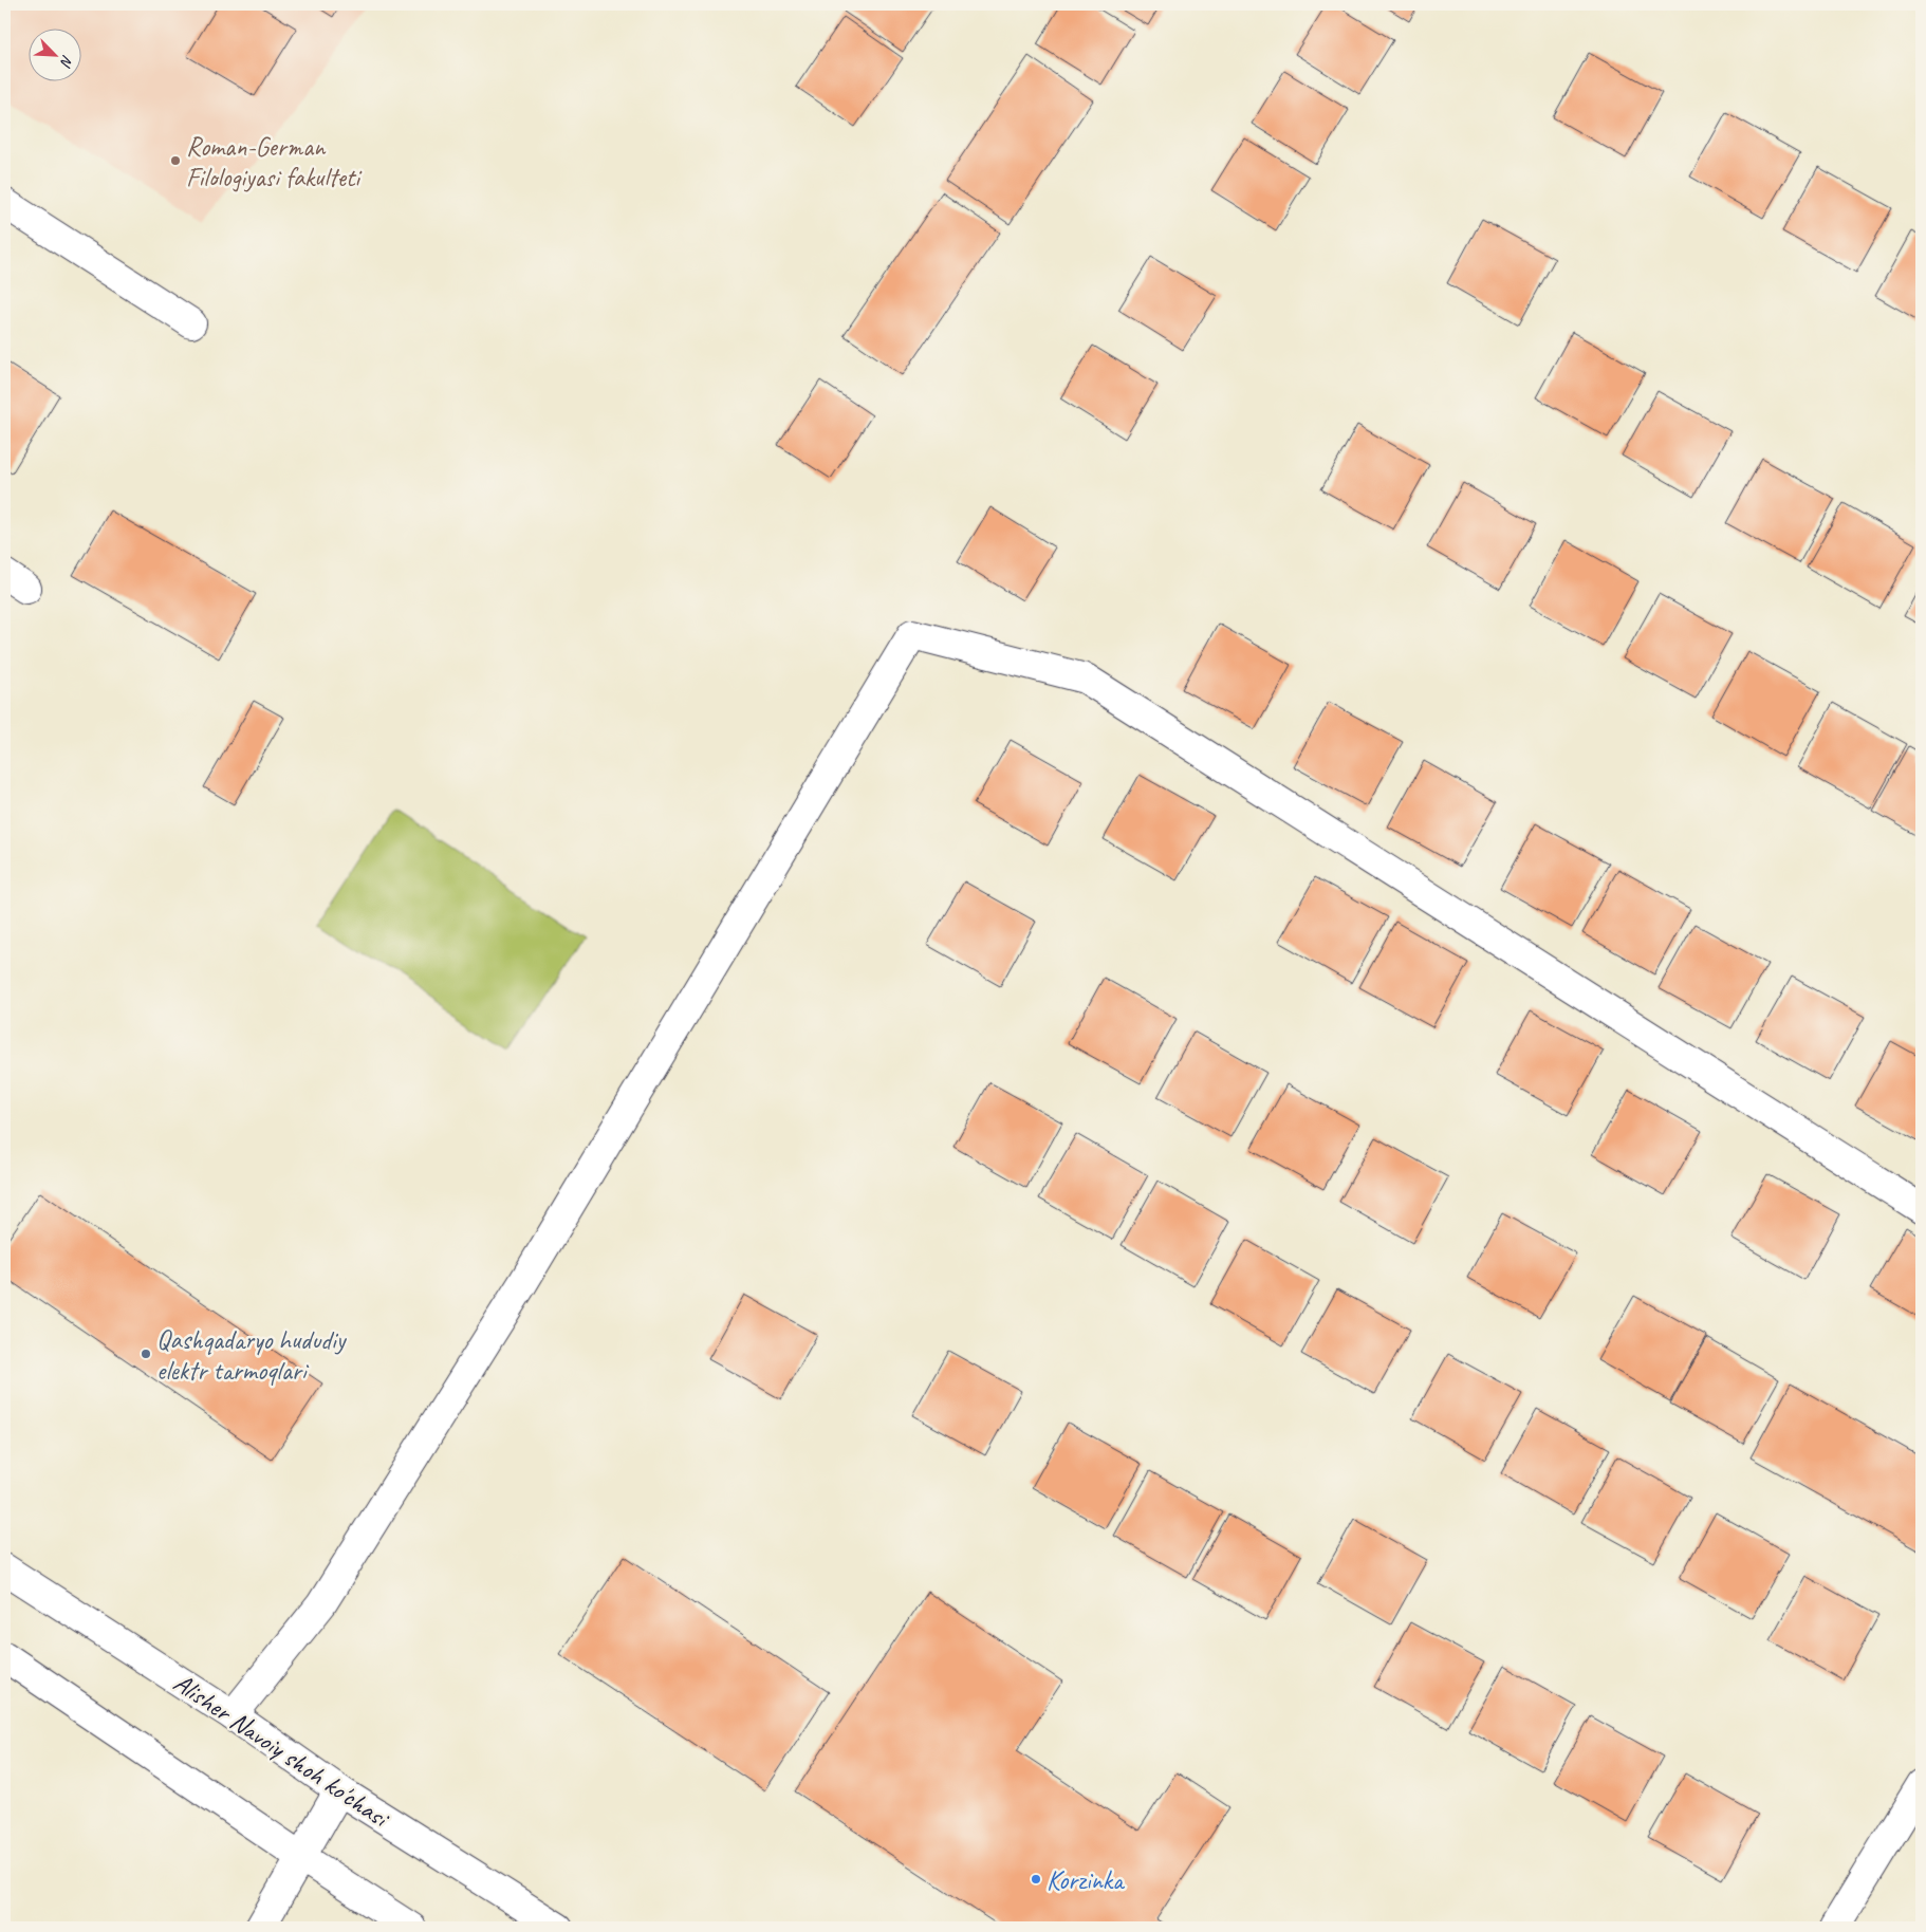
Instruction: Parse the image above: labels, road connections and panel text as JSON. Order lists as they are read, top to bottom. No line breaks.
{"streets":{"street":["Alisher Navoiy shoh ko'chasi"]},"places":["Roman-German Filologiyasi fakulteti","Qashqadaryo hududiy elektr tarmoqlari","Korzinka"],"north":"bottom right"}
